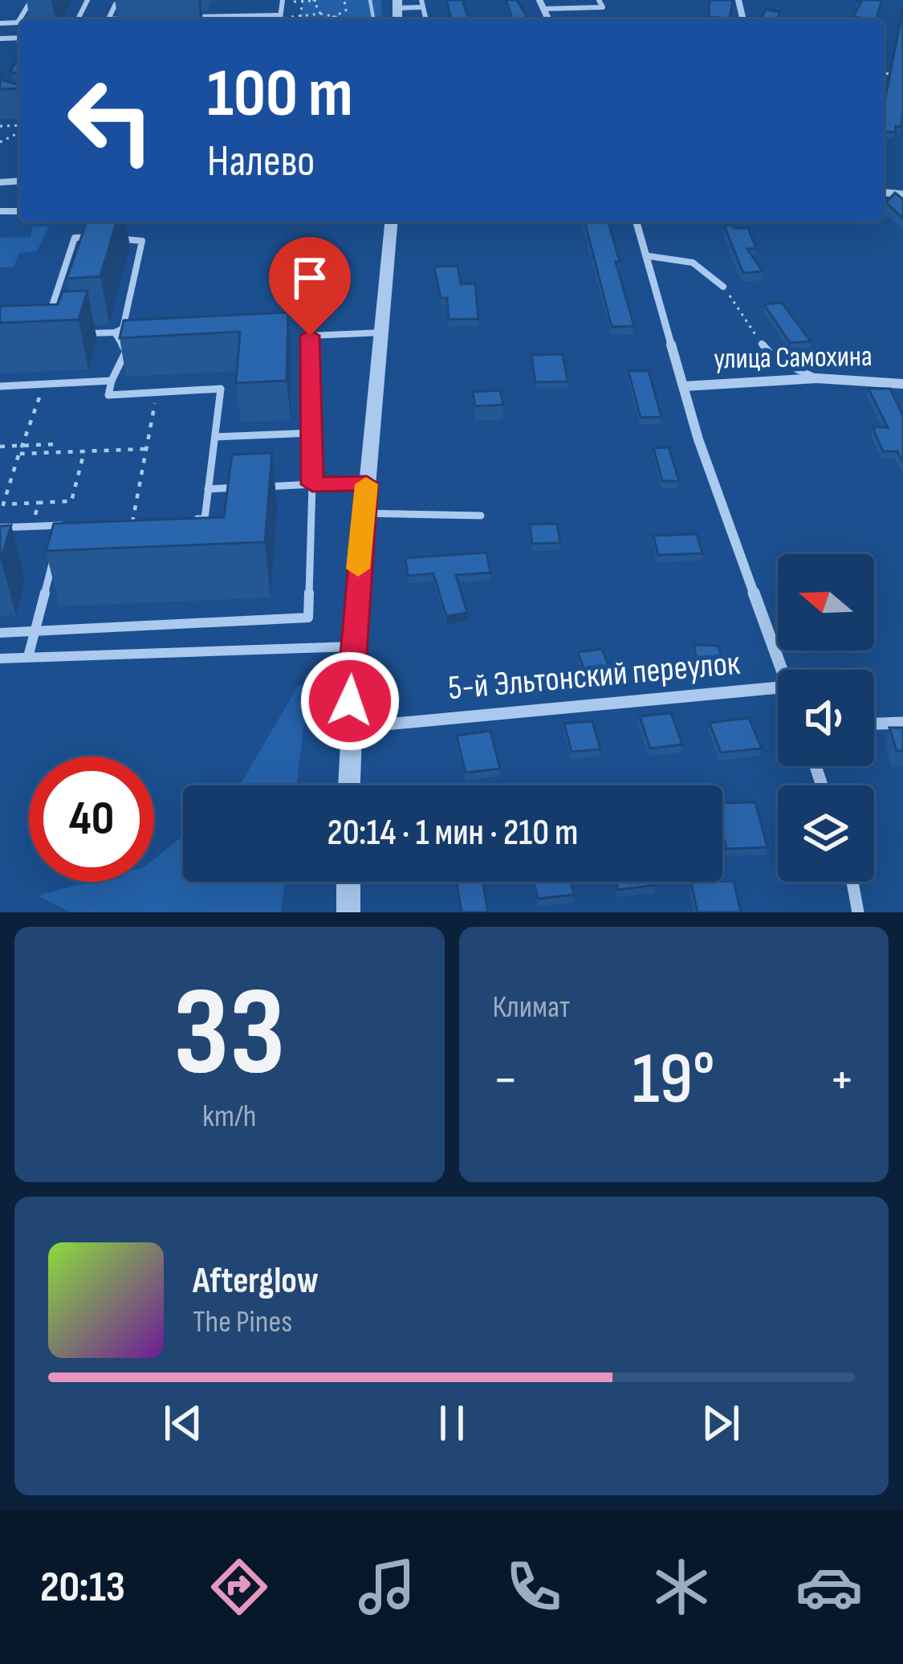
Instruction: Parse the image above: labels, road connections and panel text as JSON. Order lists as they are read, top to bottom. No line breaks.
{"streets":{"street":["улица Самохина","5-й Эльтонский переулок"]},"north":"left","page":{"turn":["100 m","Налево"],"limit":"40","trip":"20:14 · 1 мин · 210 m","tile":[["33","km/h"],"Климат"],"heat":["−","19°","+"],"song":["Afterglow","The Pines"],"tabs":"20:13"}}
